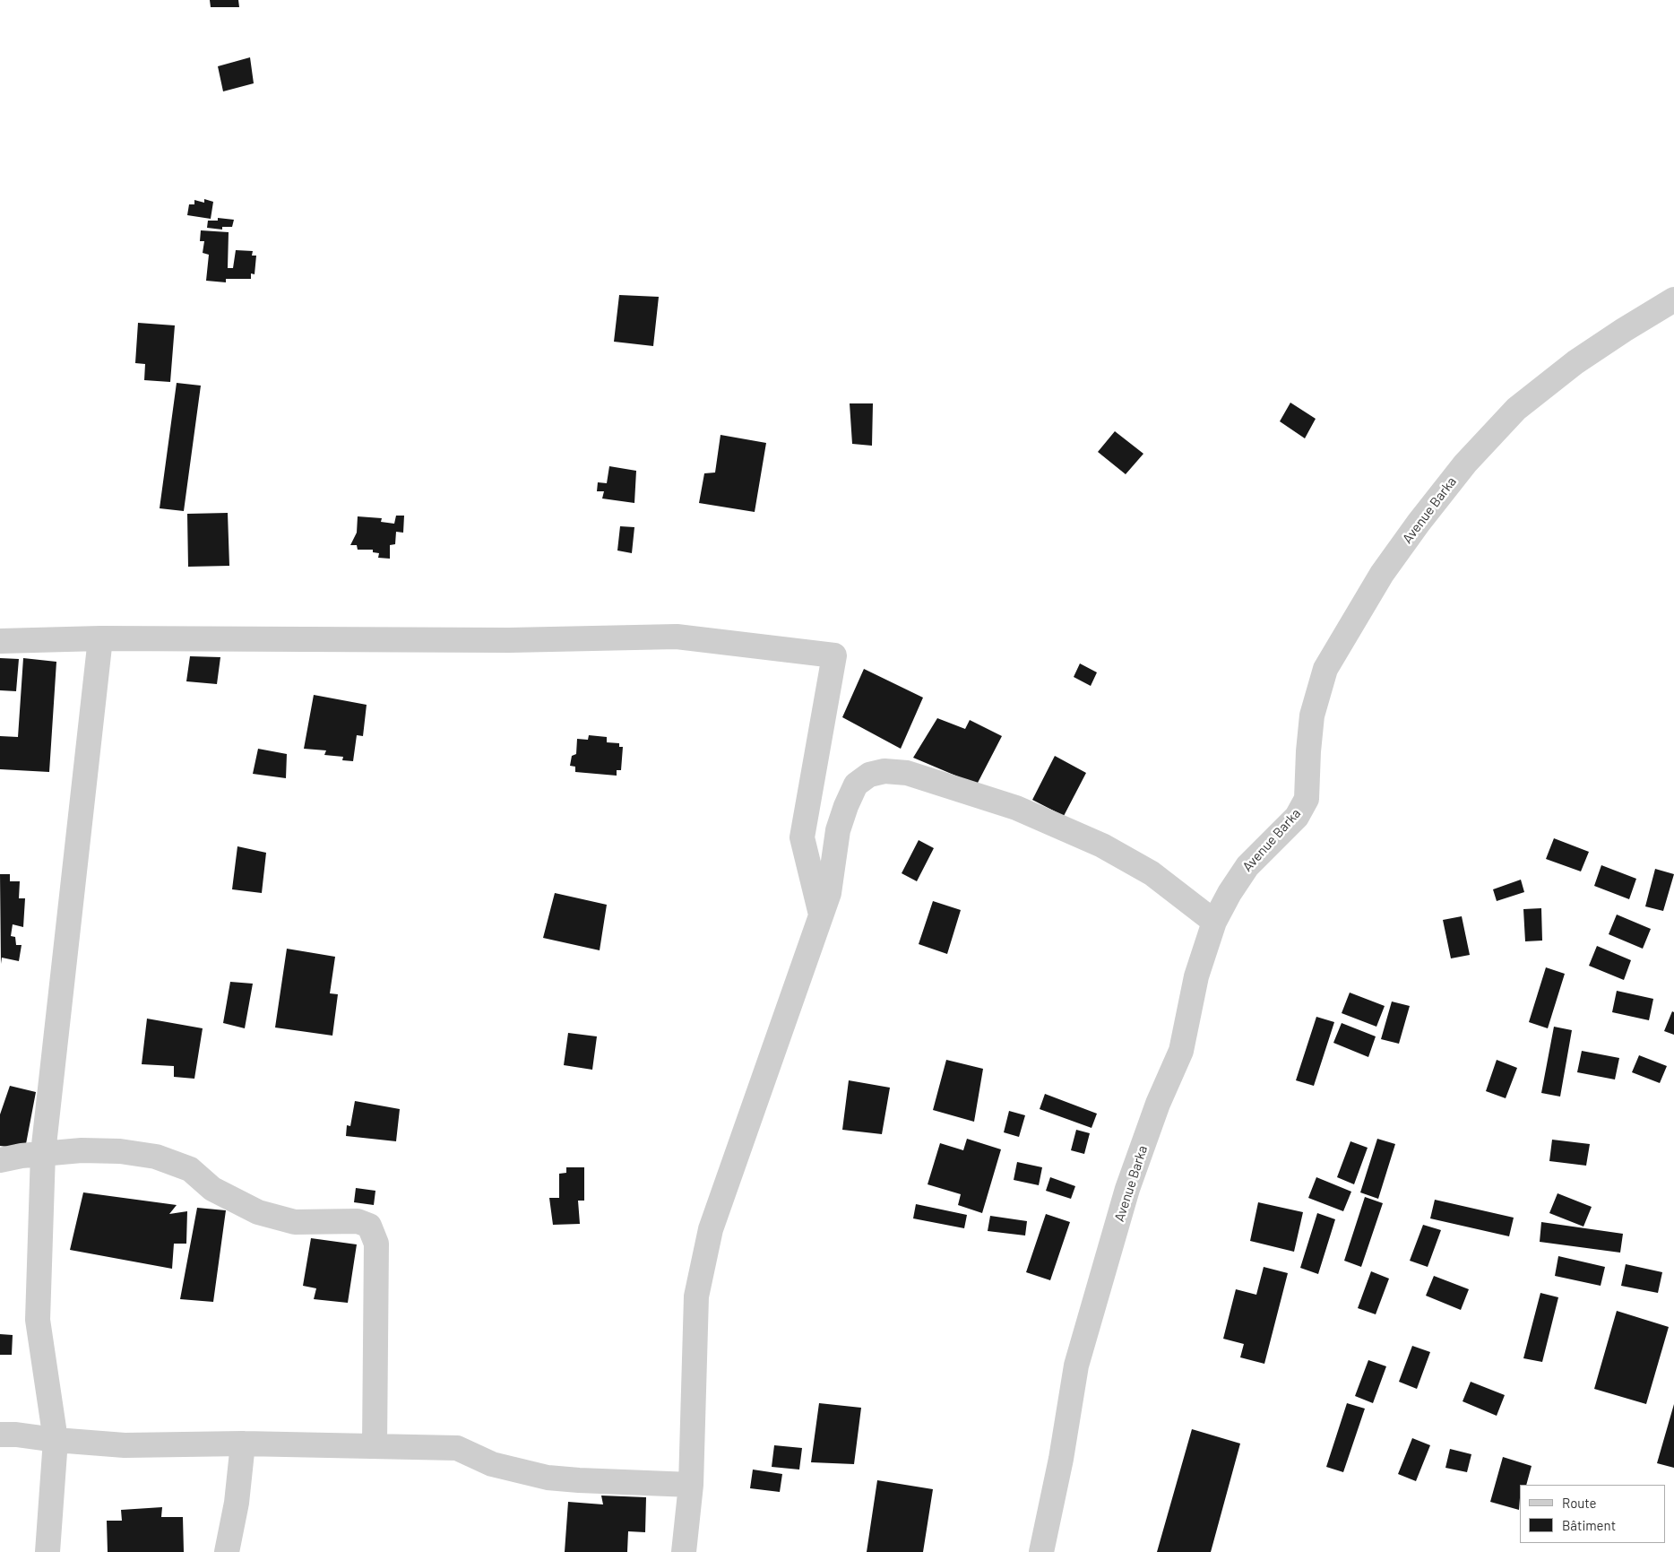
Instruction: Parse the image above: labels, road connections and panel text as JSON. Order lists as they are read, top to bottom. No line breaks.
{"streets":{"street":["Avenue Barka"]},"legend":["Route","Bâtiment"]}
